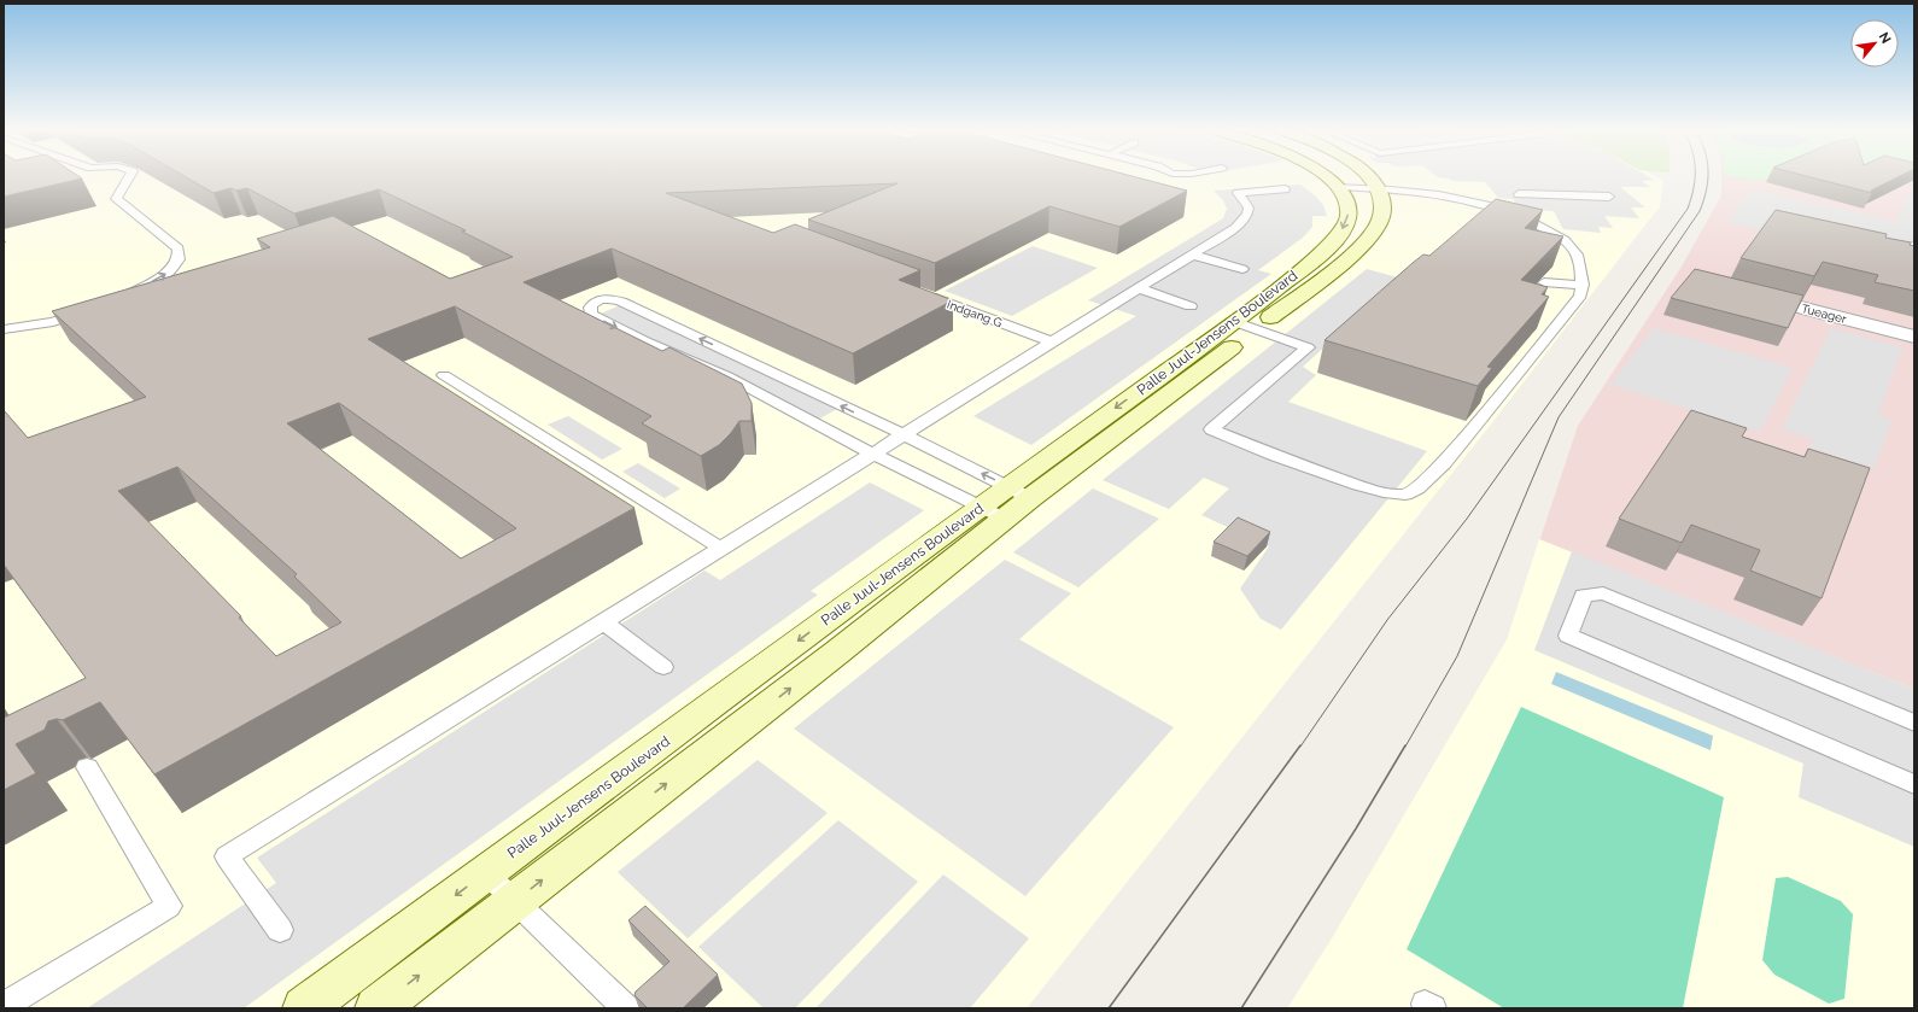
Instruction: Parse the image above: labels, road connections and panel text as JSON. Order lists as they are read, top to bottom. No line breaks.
{"streets":{"street":["Tueager","Palle Juul-Jensens Boulevard"],"lane":["Indgang G"]},"north":"top right"}
